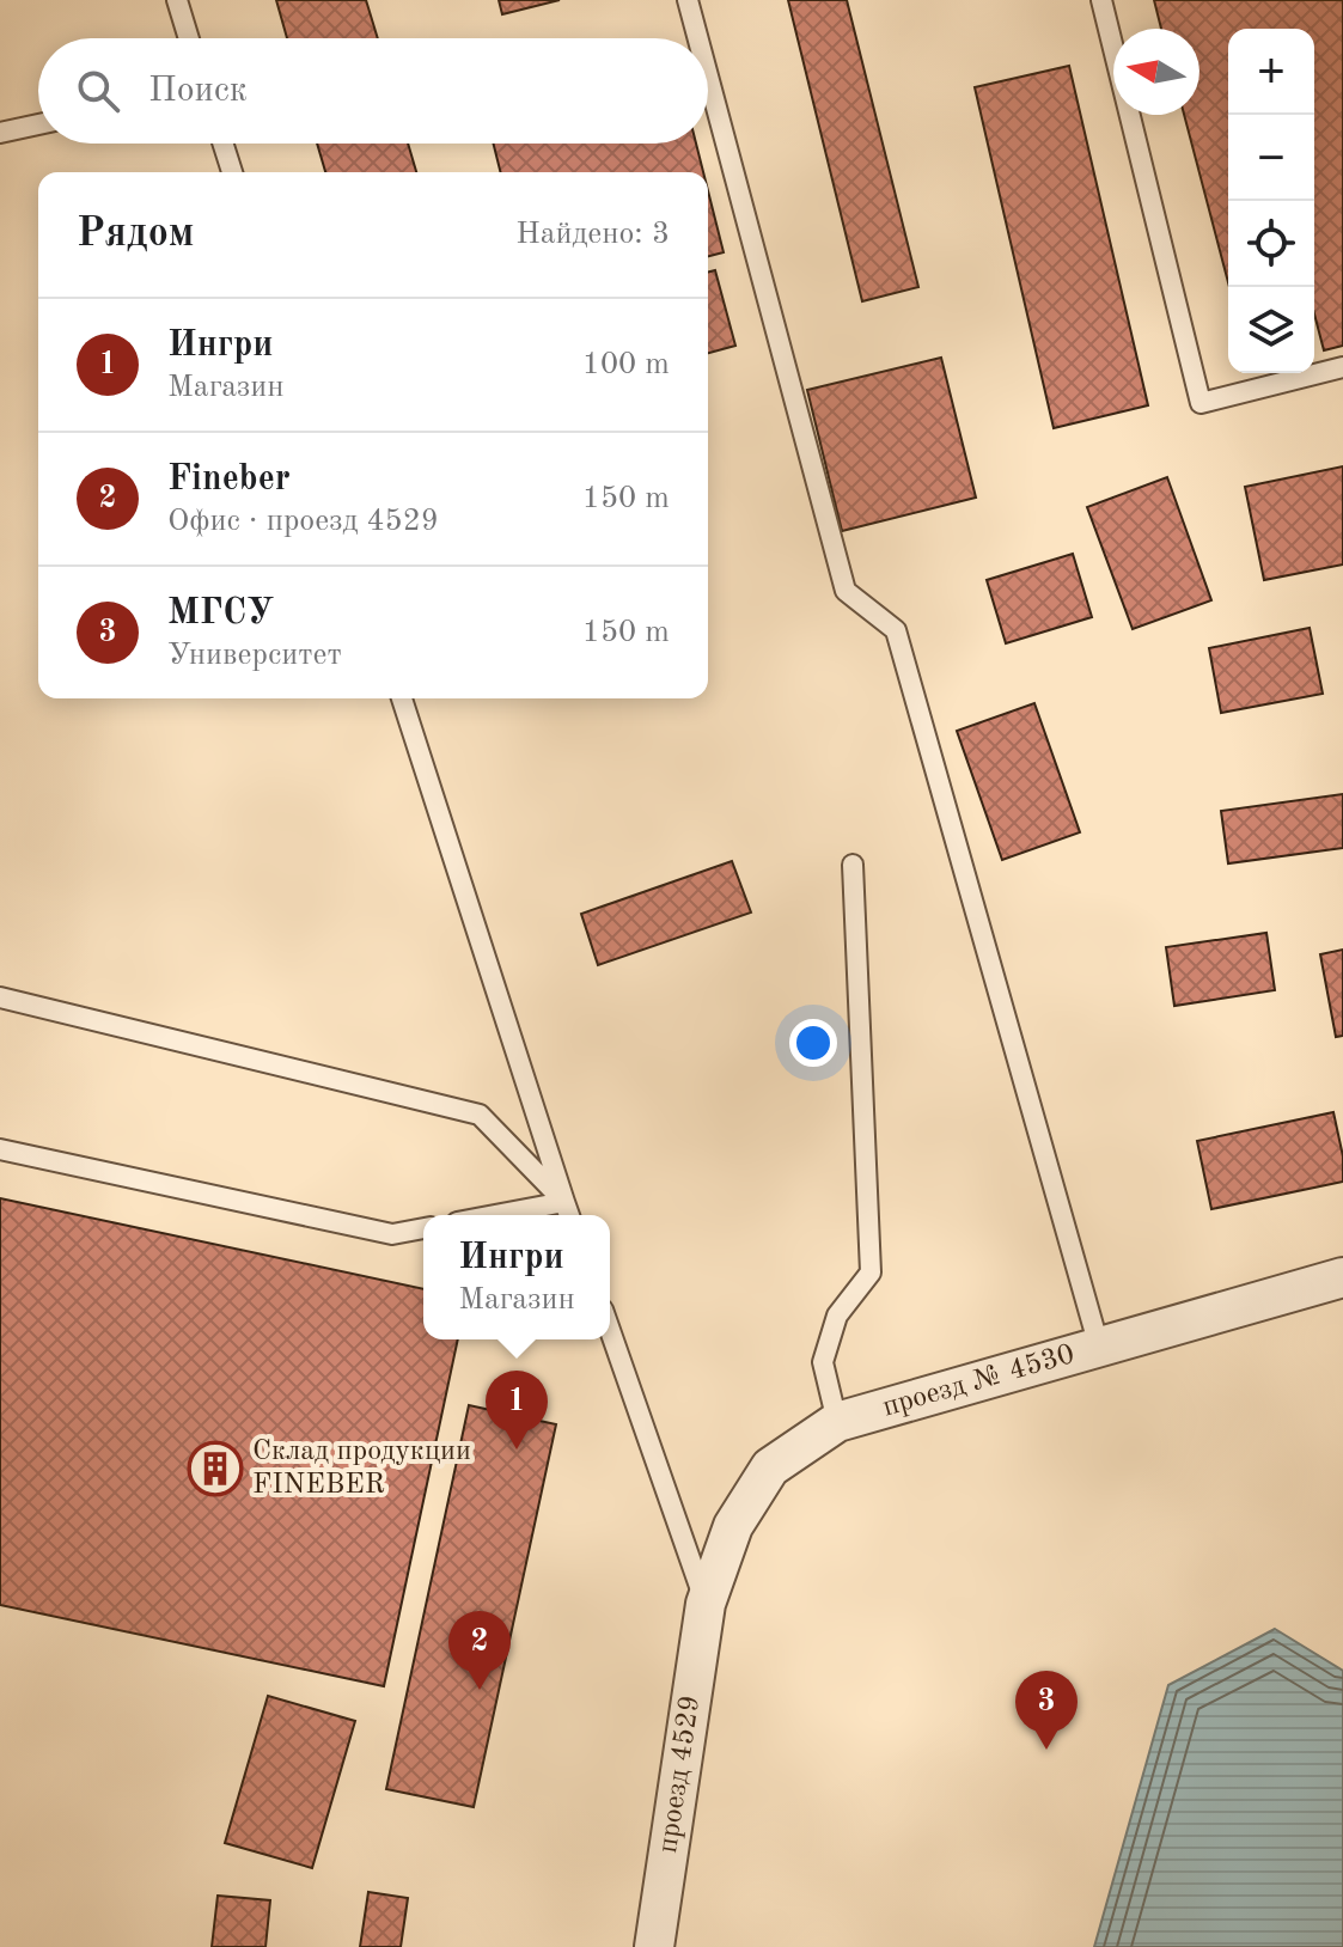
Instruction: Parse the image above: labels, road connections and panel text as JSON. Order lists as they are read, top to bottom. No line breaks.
{"streets":{"street":["проезд № 4530","проезд 4529"]},"crossings":[["проезд № 4530","проезд 4529"]],"places":{"building":["Склад продукции FINEBER"]},"north":"left","page":{"map_buttons":["+","−"],"search":"Поиск","heading":["Рядом","Найдено: 3"],"list":[{"mark":"1","name":"Ингри","note":"Магазин","value":"100 m"},{"mark":"2","name":"Fineber","note":"Офис · проезд 4529","value":"150 m"},{"mark":"3","name":"МГСУ","note":"Университет","value":"150 m"}],"popup":["Ингри","Магазин"],"pins":["1","2","3"]}}
